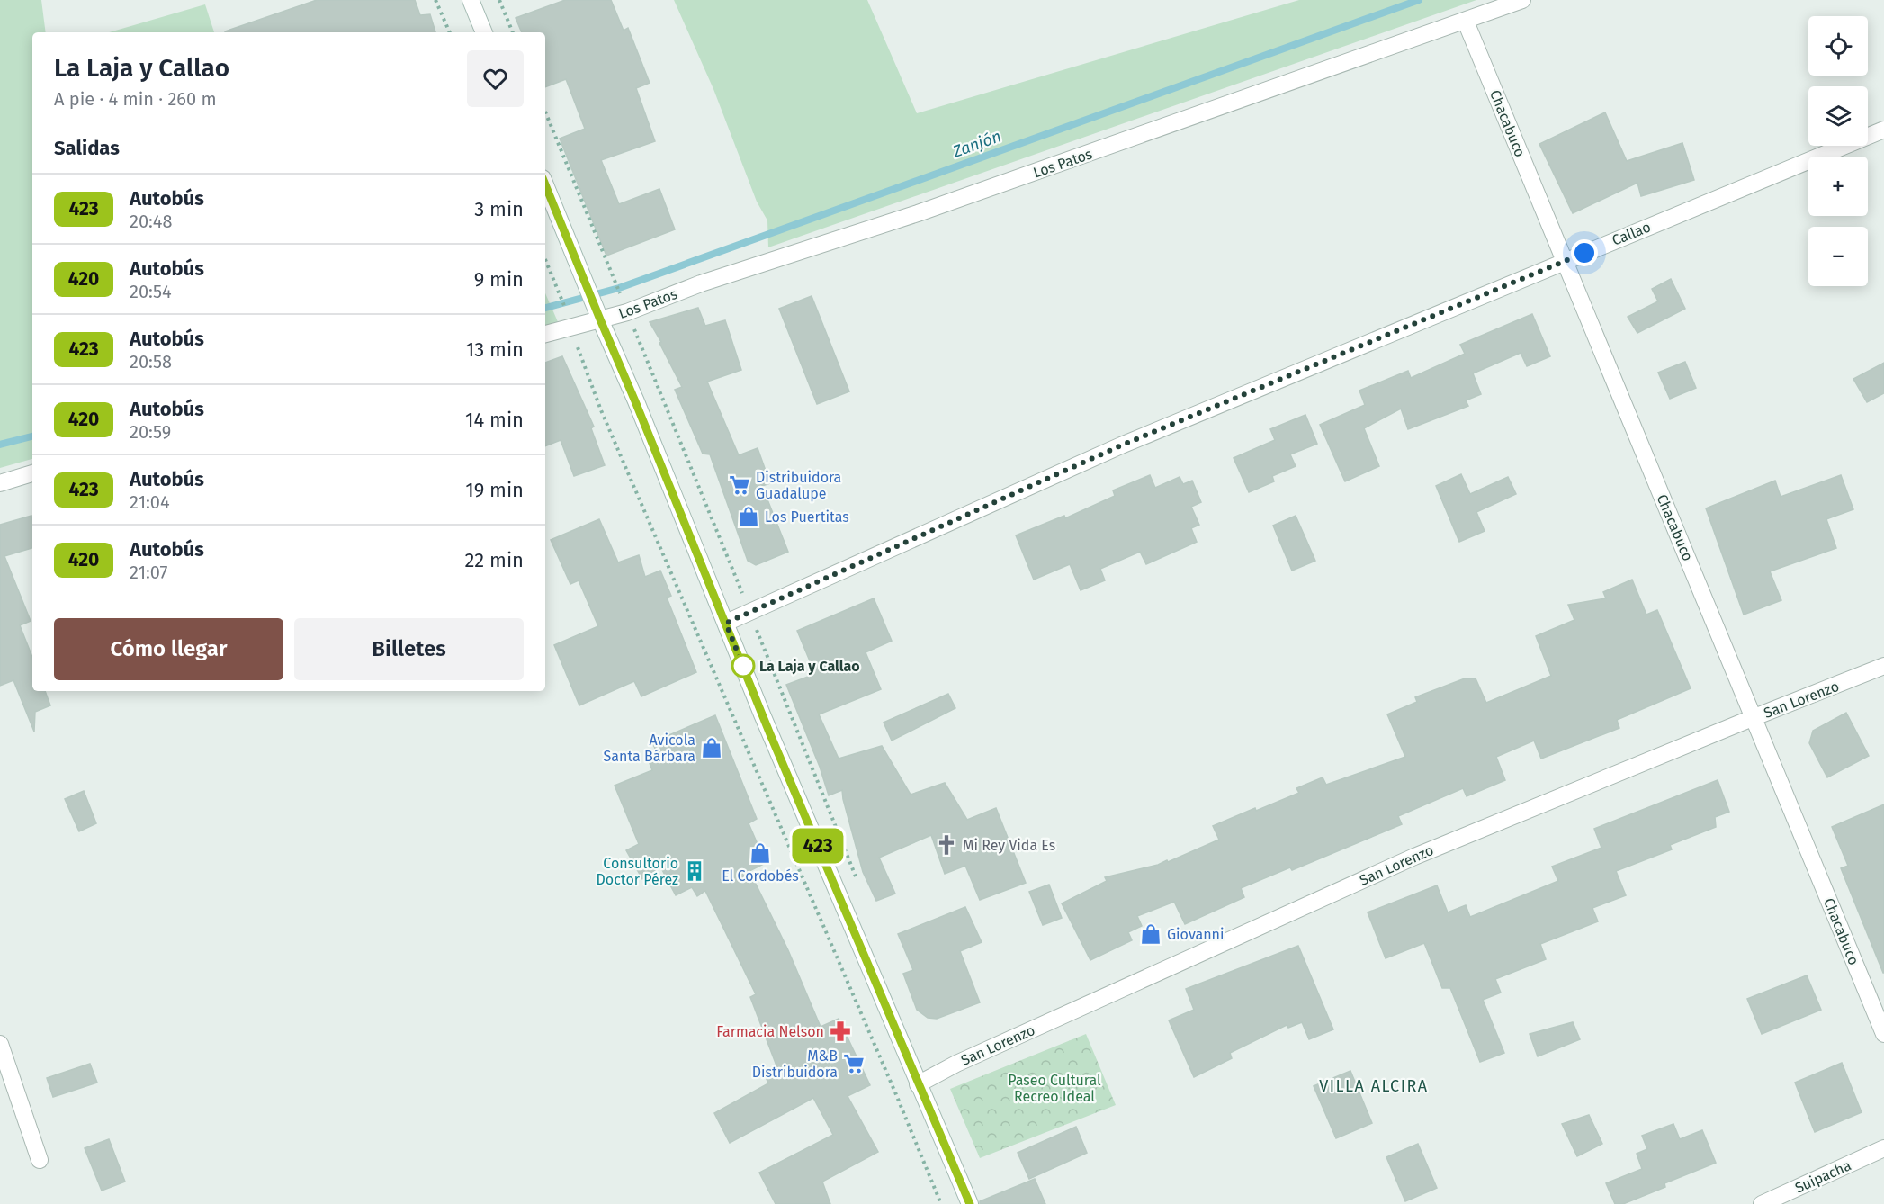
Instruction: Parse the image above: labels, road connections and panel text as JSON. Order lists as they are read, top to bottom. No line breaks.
{"streets":{"street":["Chacabuco","Los Patos","Callao","San Lorenzo","Suipacha"]},"crossings":[["Chacabuco","Los Patos"],["Chacabuco","Callao"],["Chacabuco","San Lorenzo"]],"districts":["VILLA ALCIRA"],"water":["Zanjón"],"parks":["Paseo Cultural Recreo Ideal"],"places":{"supermarket":["Distribuidora Guadalupe","M&B Distribuidora"],"shop":["Los Puertitas","Avicola Santa Bárbara","El Cordobés","Giovanni"],"other":["La Laja y Callao"],"church":["Mi Rey Vida Es"],"building":["Consultorio Doctor Pérez"],"pharmacy":["Farmacia Nelson"]},"lines":["bus line 423"],"page":{"on_map":"423","map_buttons":["+","−"],"heading":[["La Laja y Callao","A pie · 4 min · 260 m"],"Salidas"],"list":[{"mark":"423","name":"Autobús","note":"20:48","value":"3 min"},{"mark":"420","name":"Autobús","note":"20:54","value":"9 min"},{"mark":"423","name":"Autobús","note":"20:58","value":"13 min"},{"mark":"420","name":"Autobús","note":"20:59","value":"14 min"},{"mark":"423","name":"Autobús","note":"21:04","value":"19 min"},{"mark":"420","name":"Autobús","note":"21:07","value":"22 min"}],"buttons":["Cómo llegar","Billetes"]}}
